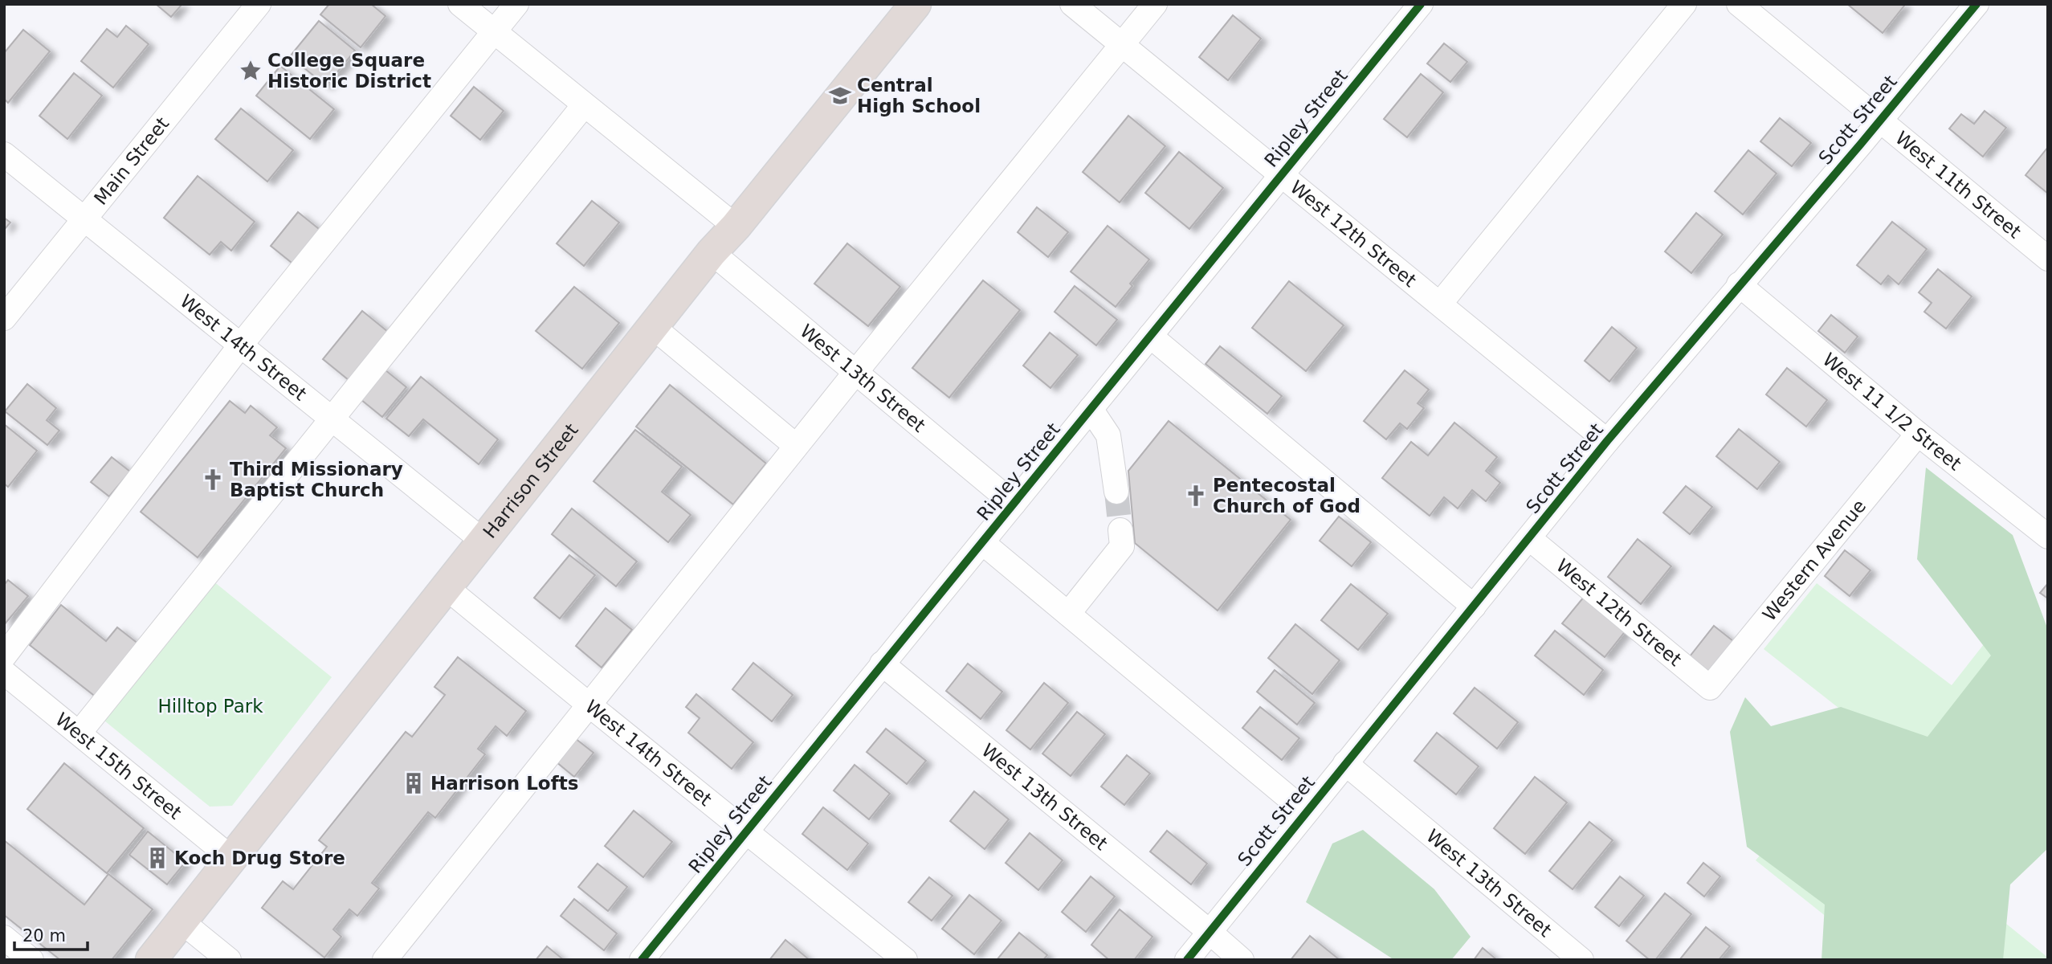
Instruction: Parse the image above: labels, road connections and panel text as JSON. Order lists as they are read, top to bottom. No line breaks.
{"streets":{"highway":["Harrison Street"],"street":["Ripley Street","Scott Street","Main Street","West 11th Street","West 12th Street","West 14th Street","West 13th Street","West 11 1/2 Street","Western Avenue","West 15th Street"]},"crossings":[["Ripley Street","West 12th Street"],["Ripley Street","West 14th Street"],["Ripley Street","West 13th Street"],["Scott Street","West 11th Street"],["Scott Street","West 12th Street"],["Scott Street","West 13th Street"],["Scott Street","West 11 1/2 Street"],["Main Street","West 14th Street"],["West 12th Street","Western Avenue"],["West 14th Street","Harrison Street"],["West 13th Street","Harrison Street"],["West 11 1/2 Street","Western Avenue"],["Harrison Street","West 15th Street"]],"parks":["Hilltop Park"],"places":{"place":["College Square Historic District"],"school or university":["Central High School"],"church":["Third Missionary Baptist Church","Pentecostal Church of God"],"building":["Harrison Lofts","Koch Drug Store"]},"scale_bar":"20 m"}
